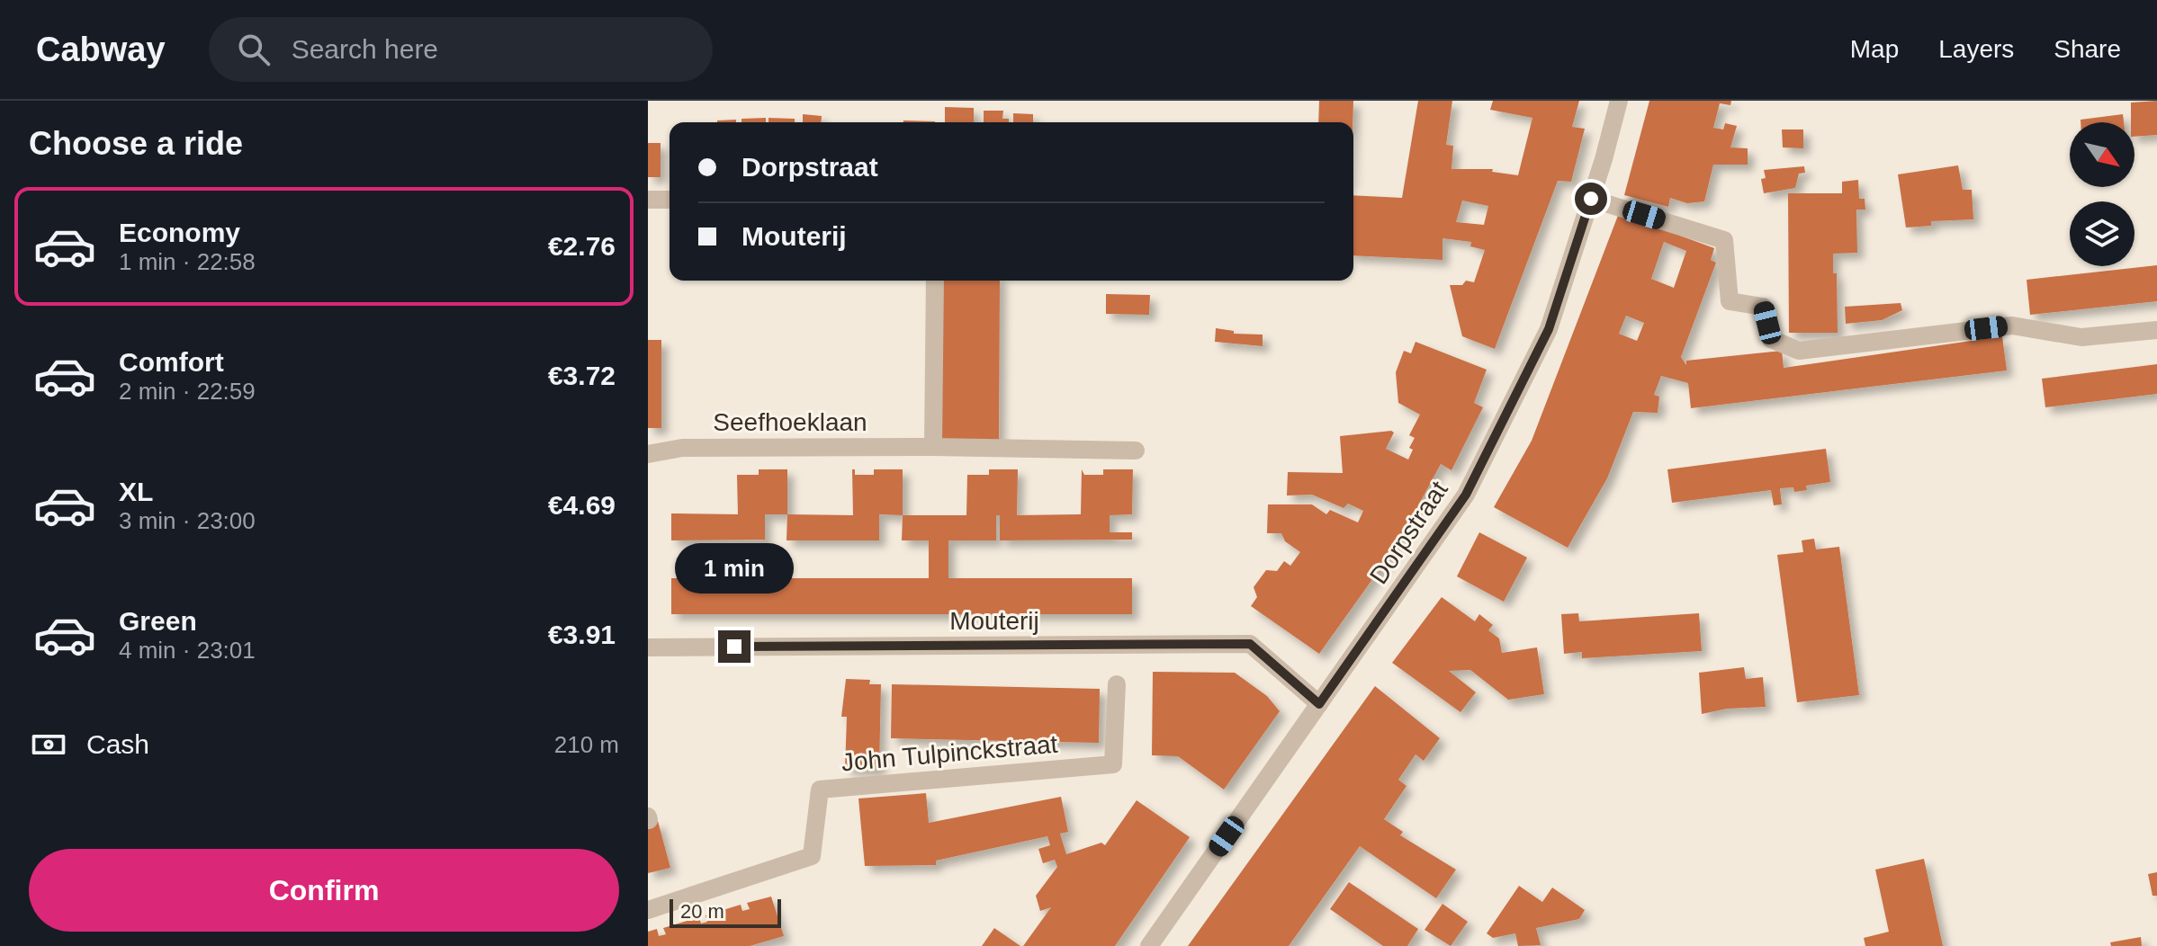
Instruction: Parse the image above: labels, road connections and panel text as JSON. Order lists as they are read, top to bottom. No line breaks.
{"streets":{"street":["Seefhoeklaan","Dorpstraat","Mouterij","John Tulpinckstraat"]},"crossings":[["Dorpstraat","Mouterij"]],"scale_bar":"20 m","north":"bottom right","page":{"header":"Cabway","search":"Search here","nav":["Map","Layers","Share"],"heading":"Choose a ride","banner":["Dorpstraat","Mouterij"],"list":[{"name":"Economy","note":"1 min · 22:58","value":"€2.76"},{"name":"Comfort","note":"2 min · 22:59","value":"€3.72"},{"name":"XL","note":"3 min · 23:00","value":"€4.69"},{"name":"Green","note":"4 min · 23:01","value":"€3.91"}],"bubble":"1 min","pay":["Cash","210 m"],"buttons":"Confirm","scale":"20 m"}}
